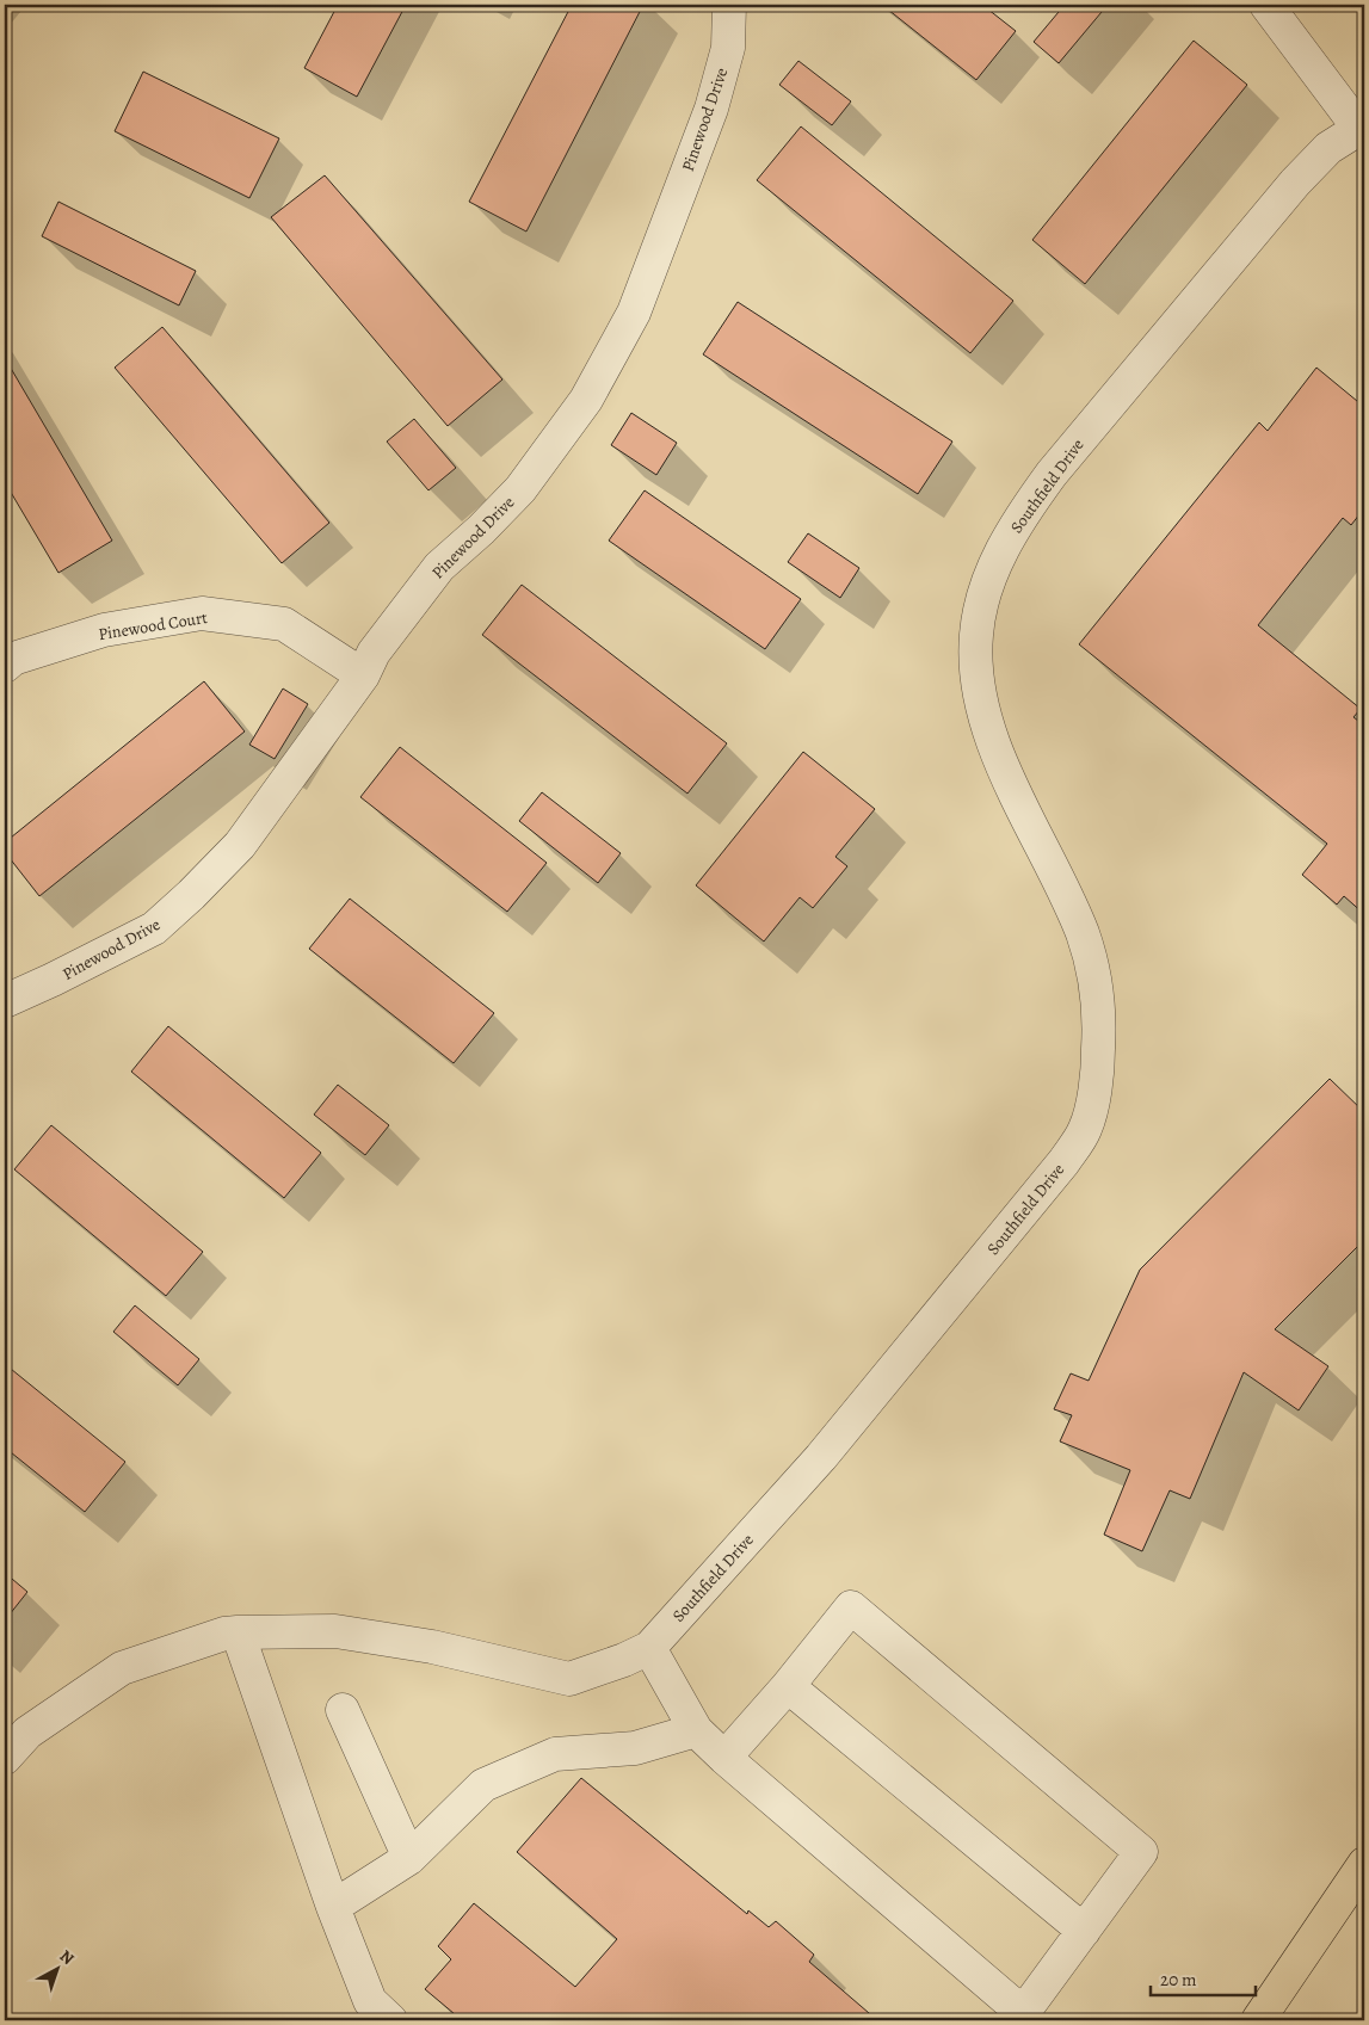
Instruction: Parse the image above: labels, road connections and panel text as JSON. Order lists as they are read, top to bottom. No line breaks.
{"streets":{"street":["Pinewood Drive","Southfield Drive","Pinewood Court"]},"crossings":[["Pinewood Drive","Pinewood Court"]],"scale_bar":"20 m","north":"top right"}
